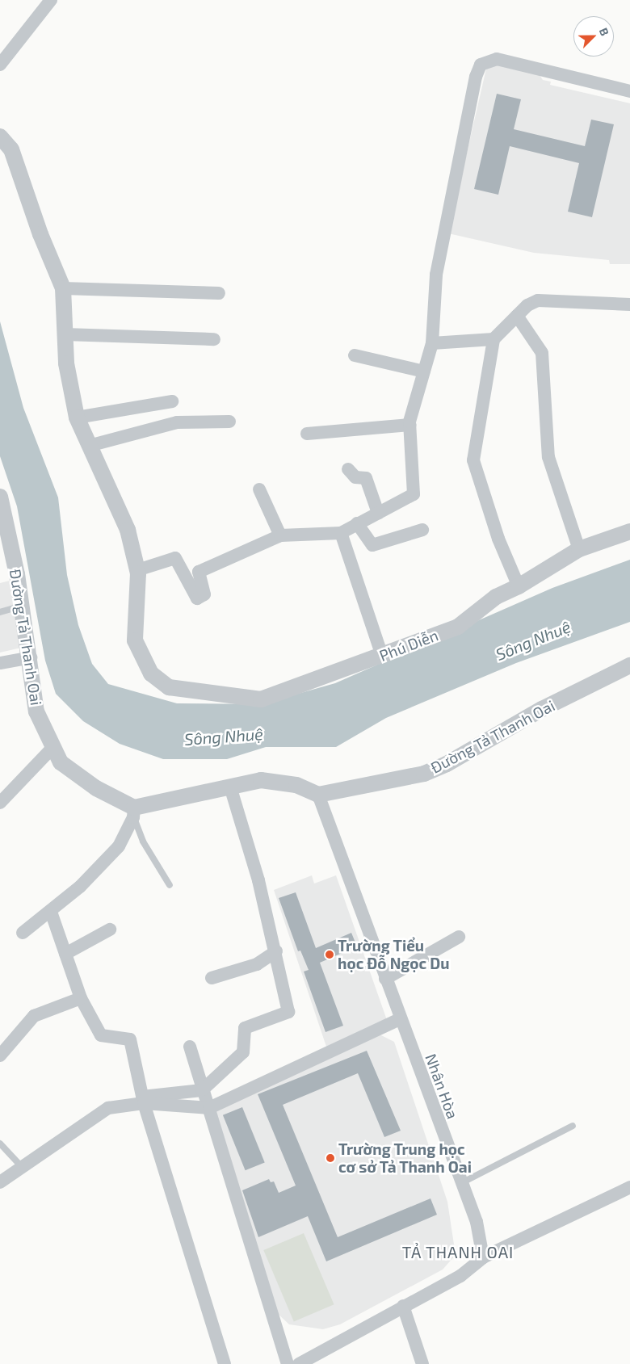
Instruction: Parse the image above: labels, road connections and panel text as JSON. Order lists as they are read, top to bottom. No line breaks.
{"streets":{"street":["Đường Tả Thanh Oai","Phú Diễn","Nhân Hòa"]},"crossings":[["Đường Tả Thanh Oai","Nhân Hòa"]],"districts":["TẢ THANH OAI"],"water":["Sông Nhuệ"],"places":["Trường Tiểu học Đỗ Ngọc Du","Trường Trung học cơ sở Tả Thanh Oai"],"north":"top right"}
